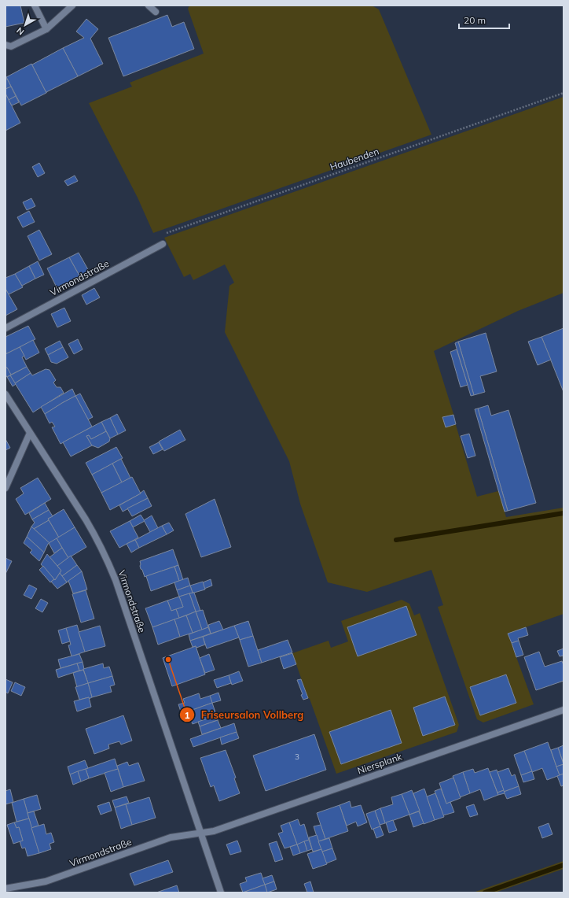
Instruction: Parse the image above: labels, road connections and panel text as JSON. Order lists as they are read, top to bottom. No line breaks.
{"streets":{"street":["Virmondstraße","Niersplank"],"path":["Haubenden"]},"crossings":[["Haubenden","Virmondstraße"],["Virmondstraße","Niersplank"]],"places":["Friseursalon Vollberg"],"house_numbers":["3"],"scale_bar":"20 m","north":"bottom left"}
